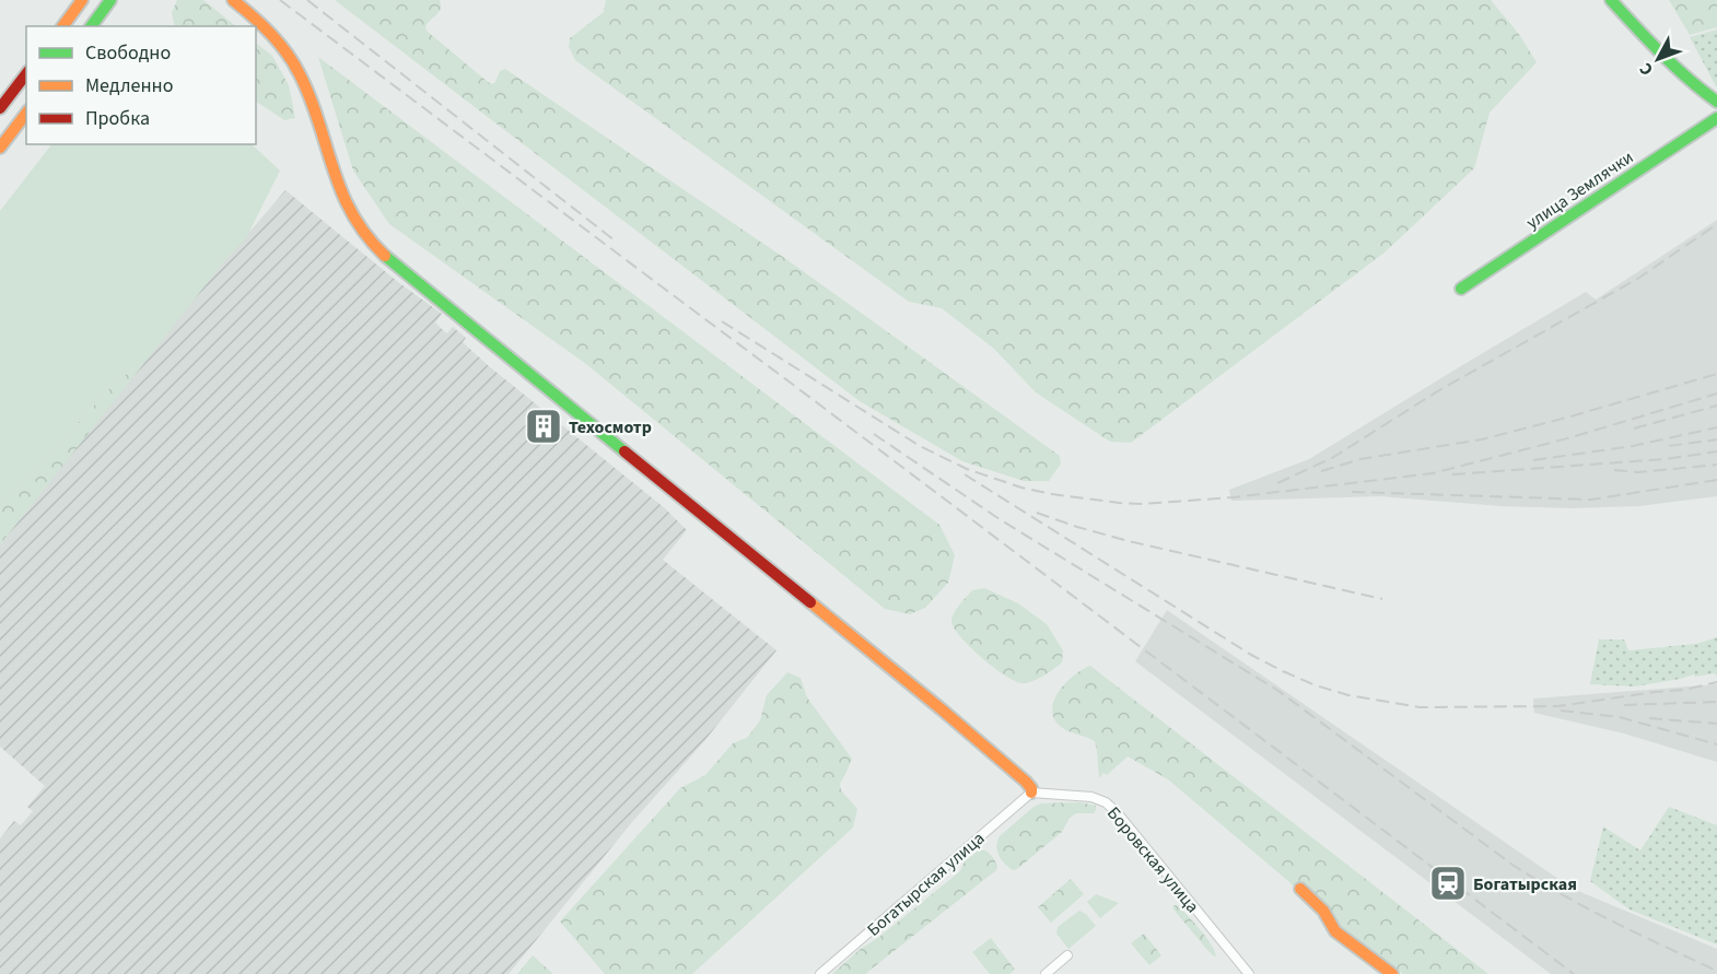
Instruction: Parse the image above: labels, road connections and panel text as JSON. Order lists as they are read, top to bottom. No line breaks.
{"streets":{"main road":["улица Землячки"],"street":["Боровская улица","Богатырская улица"]},"crossings":[["Боровская улица","Богатырская улица"]],"places":{"building":["Техосмотр"],"station":["Богатырская"]},"legend":["Свободно","Медленно","Пробка"],"north":"bottom left"}
